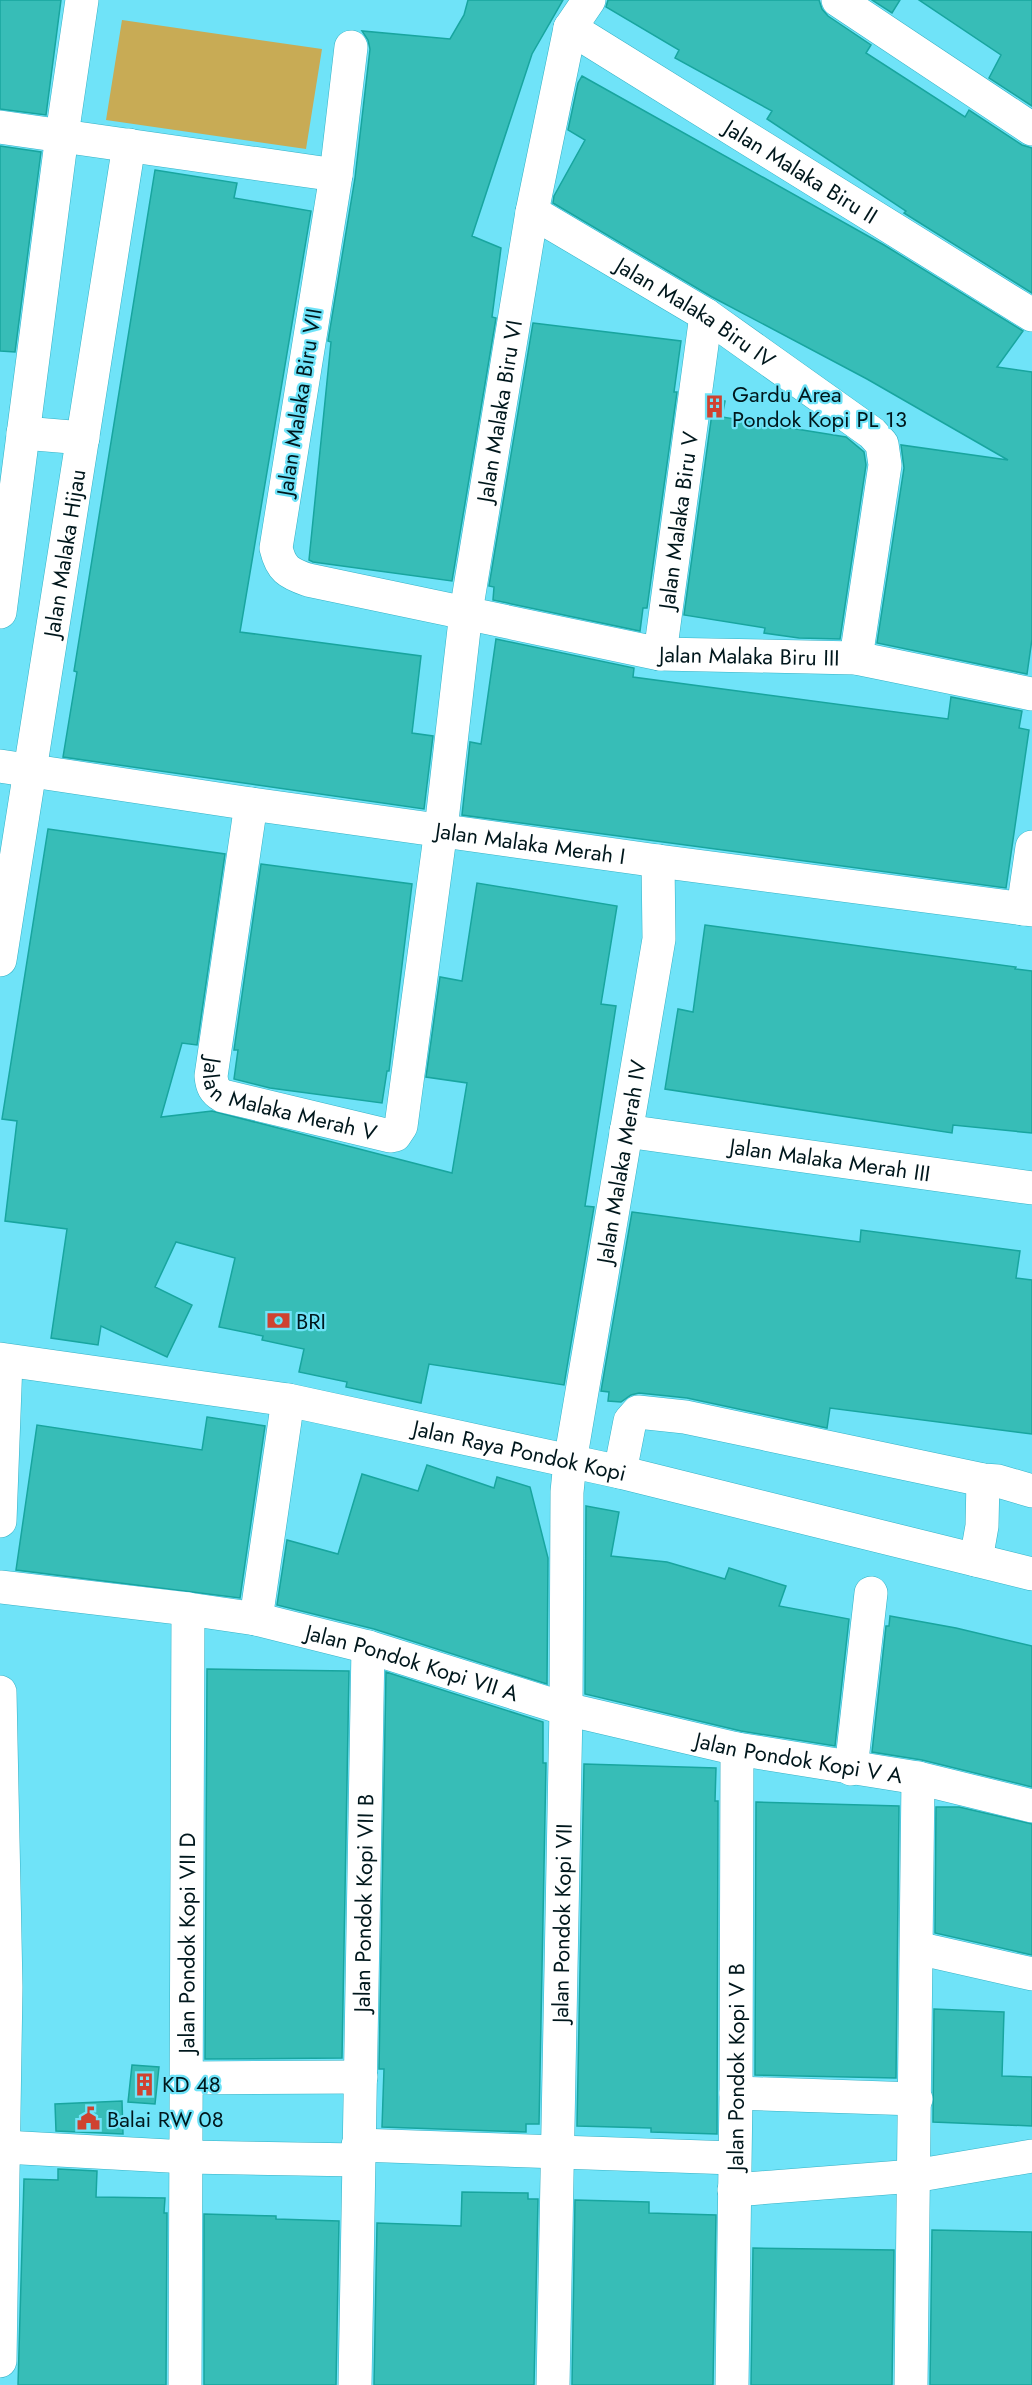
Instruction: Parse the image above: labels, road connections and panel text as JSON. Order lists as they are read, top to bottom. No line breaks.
{"streets":{"street":["Jalan Malaka Biru II","Jalan Malaka Biru IV","Jalan Malaka Biru VII","Jalan Malaka Biru VI","Jalan Malaka Biru V","Jalan Malaka Hijau","Jalan Malaka Biru III","Jalan Malaka Merah I","Jalan Malaka Merah V","Jalan Malaka Merah III","Jalan Malaka Merah IV","Jalan Raya Pondok Kopi","Jalan Pondok Kopi VII A","Jalan Pondok Kopi V A","Jalan Pondok Kopi VII B","Jalan Pondok Kopi VII","Jalan Pondok Kopi VII D","Jalan Pondok Kopi V B"]},"crossings":[["Jalan Malaka Biru II","Jalan Malaka Biru VI"],["Jalan Malaka Biru IV","Jalan Malaka Biru VI"],["Jalan Malaka Biru IV","Jalan Malaka Biru V"],["Jalan Malaka Biru IV","Jalan Malaka Biru III"],["Jalan Malaka Biru VII","Jalan Malaka Biru VI"],["Jalan Malaka Biru VII","Jalan Malaka Biru III"],["Jalan Malaka Biru VI","Jalan Malaka Biru III"],["Jalan Malaka Biru VI","Jalan Malaka Merah I"],["Jalan Malaka Biru VI","Jalan Malaka Merah V"],["Jalan Malaka Biru V","Jalan Malaka Biru III"],["Jalan Malaka Hijau","Jalan Malaka Merah I"],["Jalan Malaka Merah I","Jalan Malaka Merah V"],["Jalan Malaka Merah I","Jalan Malaka Merah IV"],["Jalan Malaka Merah III","Jalan Malaka Merah IV"],["Jalan Malaka Merah IV","Jalan Raya Pondok Kopi"],["Jalan Malaka Merah IV","Jalan Pondok Kopi VII"],["Jalan Raya Pondok Kopi","Jalan Pondok Kopi VII"],["Jalan Pondok Kopi VII A","Jalan Pondok Kopi V A"],["Jalan Pondok Kopi VII A","Jalan Pondok Kopi VII B"],["Jalan Pondok Kopi VII A","Jalan Pondok Kopi VII"],["Jalan Pondok Kopi VII A","Jalan Pondok Kopi VII D"],["Jalan Pondok Kopi V A","Jalan Pondok Kopi VII"],["Jalan Pondok Kopi V A","Jalan Pondok Kopi V B"]],"places":{"building":["Gardu Area Pondok Kopi PL 13","KD 48"],"bank":["BRI"],"public building":["Balai RW 08"]}}
